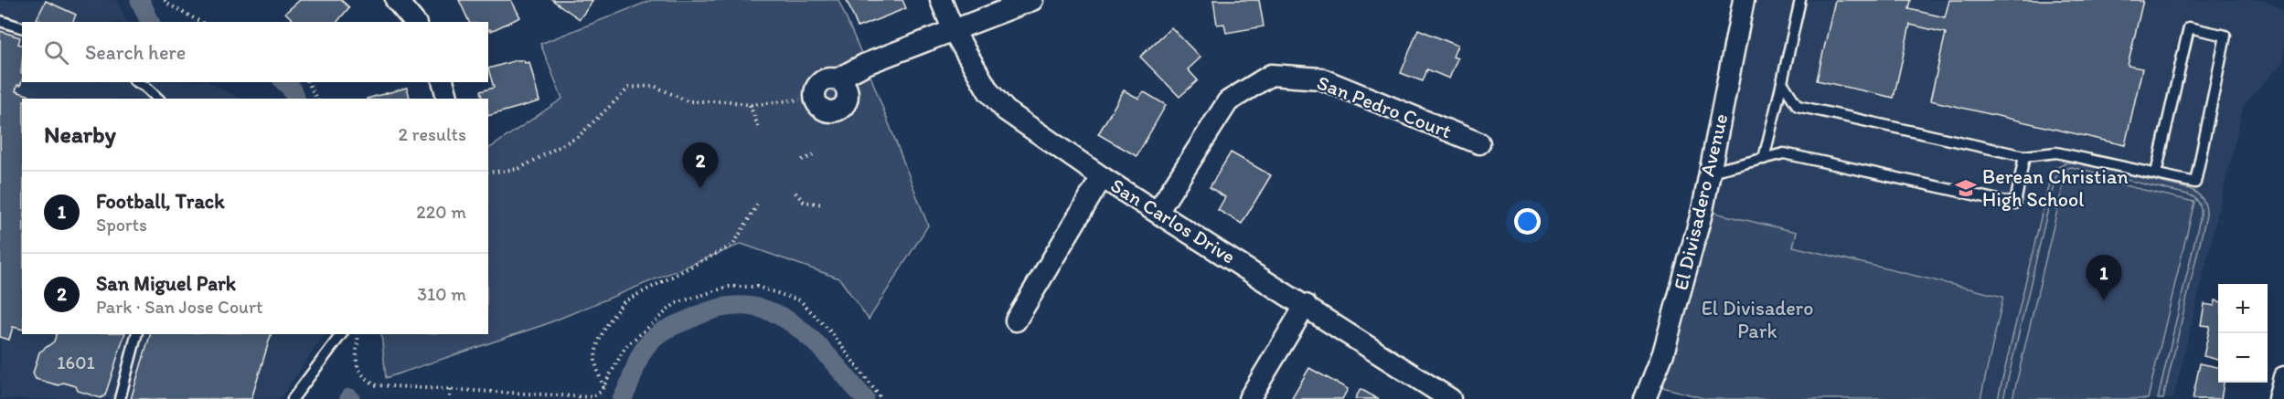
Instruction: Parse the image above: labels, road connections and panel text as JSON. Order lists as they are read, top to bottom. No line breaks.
{"streets":{"street":["San Pedro Court","El Divisadero Avenue","San Carlos Drive"]},"crossings":[["San Pedro Court","San Carlos Drive"]],"parks":["El Divisadero Park"],"places":{"school or university":["Berean Christian High School"]},"house_numbers":["1601"],"page":{"search":"Search here","heading":["Nearby","2 results"],"pins":["2","1"],"list":[{"mark":"1","name":"Football, Track","note":"Sports","value":"220 m"},{"mark":"2","name":"San Miguel Park","note":"Park · San Jose Court","value":"310 m"}],"map_buttons":["+","−"]}}
